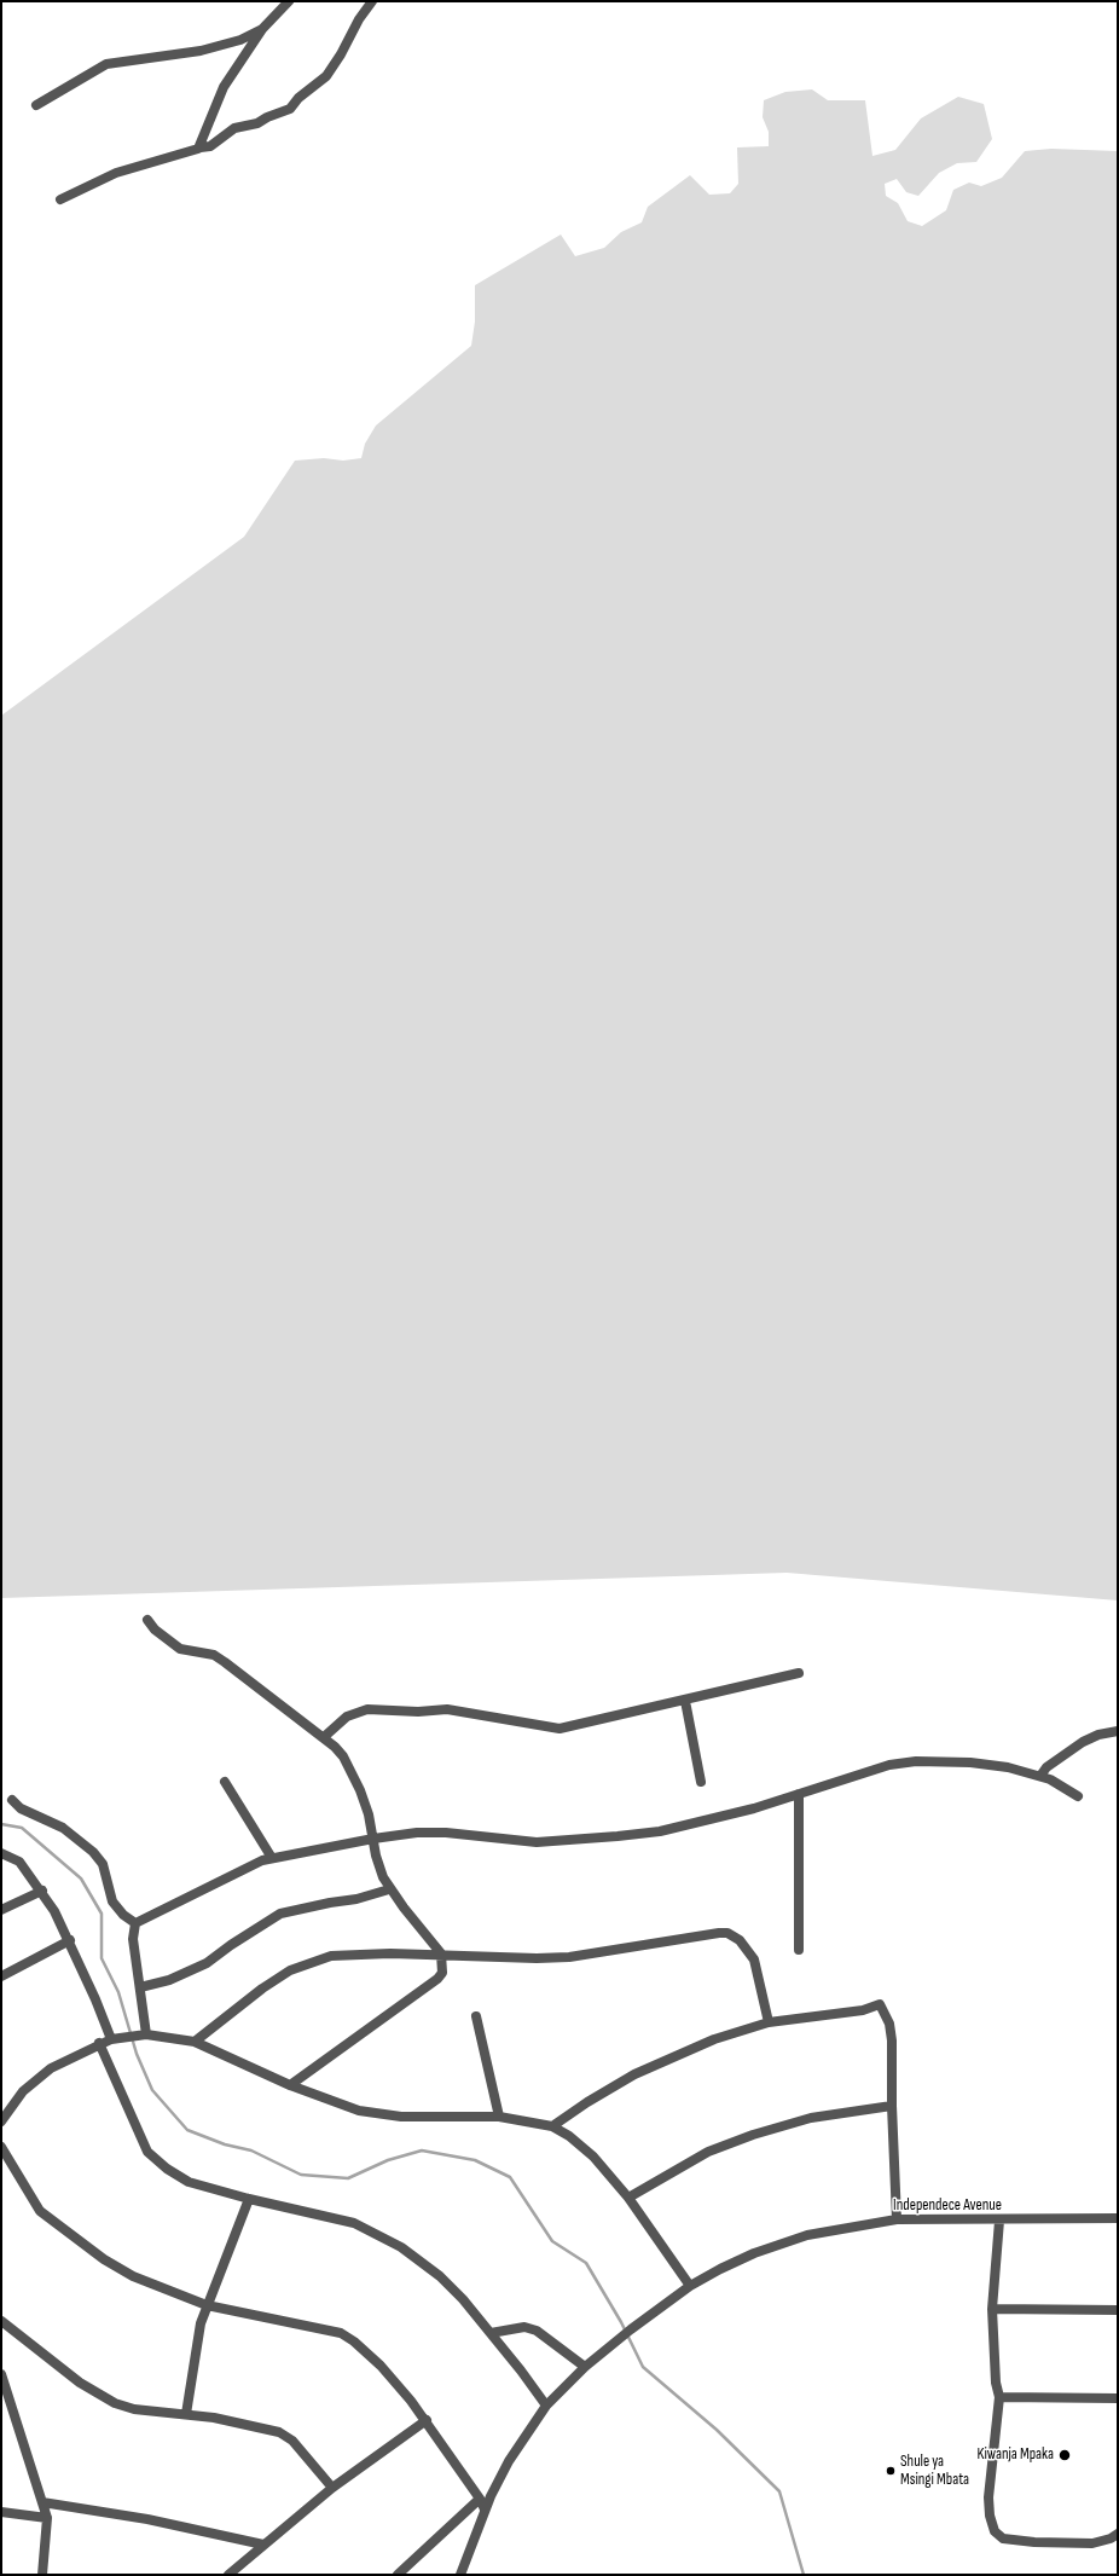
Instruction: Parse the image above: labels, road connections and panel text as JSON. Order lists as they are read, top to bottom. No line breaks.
{"streets":{"street":["Independece Avenue"]},"places":["Kiwanja Mpaka","Shule ya Msingi Mbata"]}
